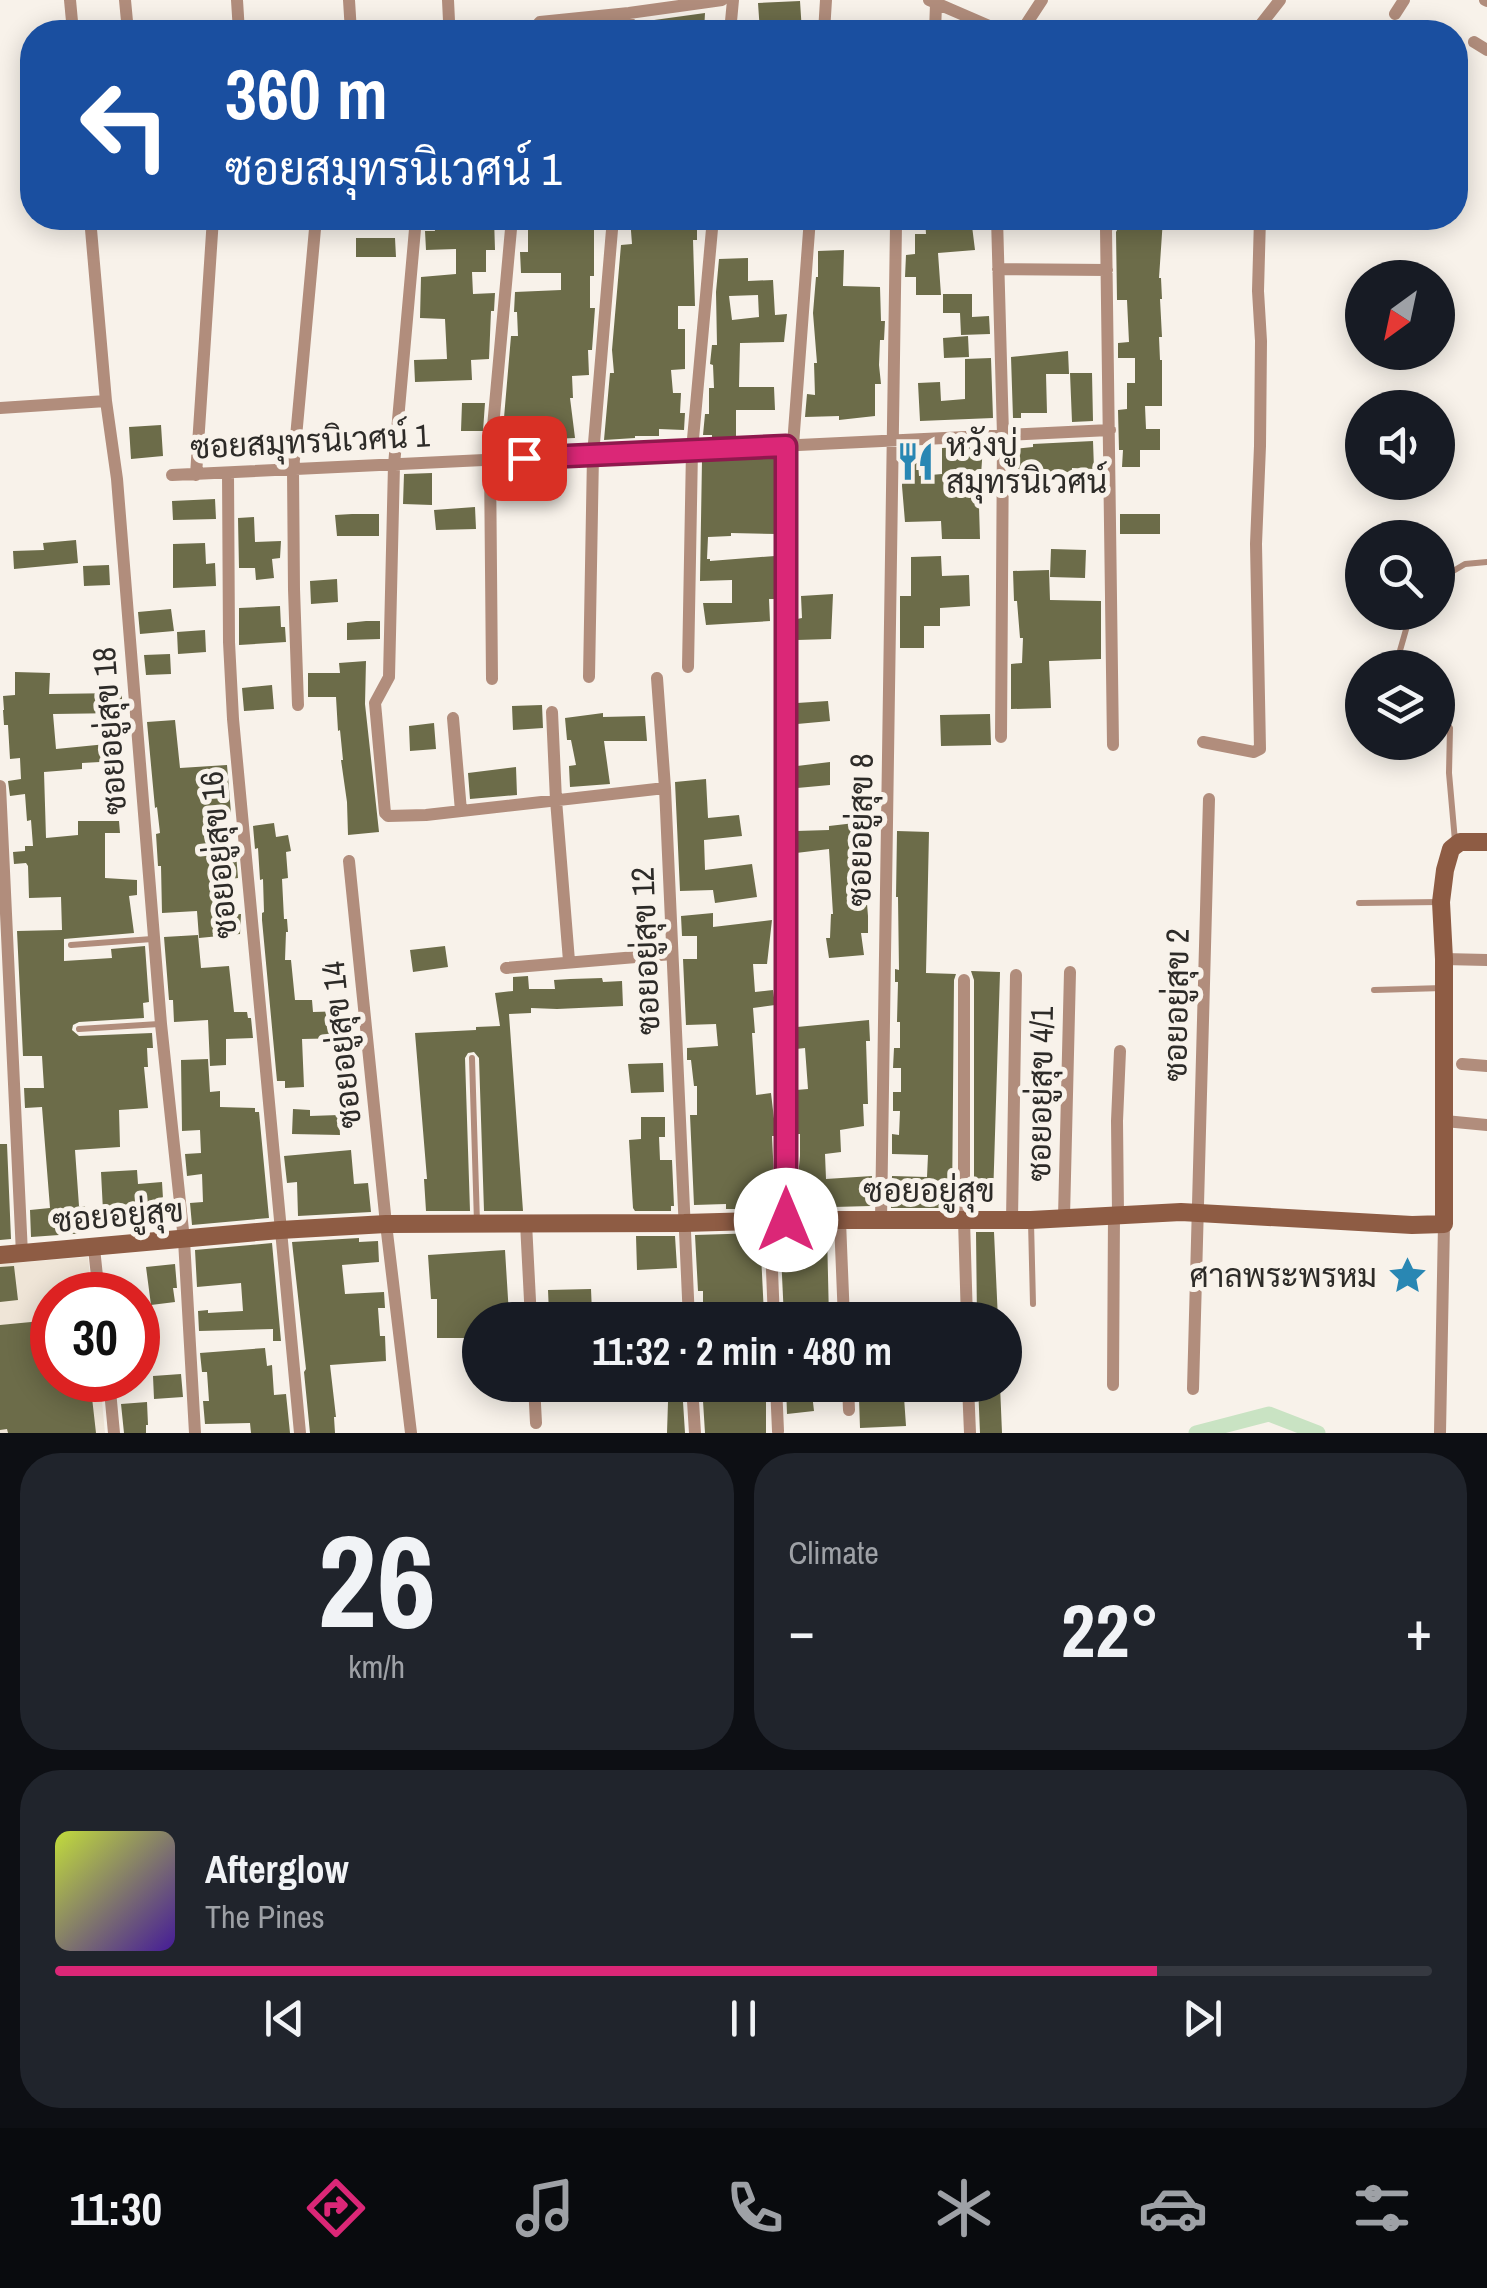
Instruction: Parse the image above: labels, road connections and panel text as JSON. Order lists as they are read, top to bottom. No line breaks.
{"streets":{"street":["ซอยสมุทรนิเวศน์ 1","ซอยอยู่สุข 18","ซอยอยู่สุข 8","ซอยอยู่สุข 16","ซอยอยู่สุข 12","ซอยอยู่สุข 2","ซอยอยู่สุข 14","ซอยอยู่สุข 4/1","ซอยอยู่สุข"]},"crossings":[["ซอยสมุทรนิเวศน์ 1","ซอยอยู่สุข 8"],["ซอยสมุทรนิเวศน์ 1","ซอยอยู่สุข 16"],["ซอยอยู่สุข 18","ซอยอยู่สุข"],["ซอยอยู่สุข 8","ซอยอยู่สุข"],["ซอยอยู่สุข 16","ซอยอยู่สุข"],["ซอยอยู่สุข 12","ซอยอยู่สุข"],["ซอยอยู่สุข 2","ซอยอยู่สุข"],["ซอยอยู่สุข 14","ซอยอยู่สุข"],["ซอยอยู่สุข 4/1","ซอยอยู่สุข"]],"places":{"restaurant":["หวังบู่ สมุทรนิเวศน์"],"place":["ศาลพระพรหม"]},"north":"bottom left","page":{"turn":["360 m","ซอยสมุทรนิเวศน์ 1"],"limit":"30","trip":"11:32 · 2 min · 480 m","tile":[["26","km/h"],"Climate"],"heat":["−","22°","+"],"song":["Afterglow","The Pines"],"tabs":"11:30"}}
